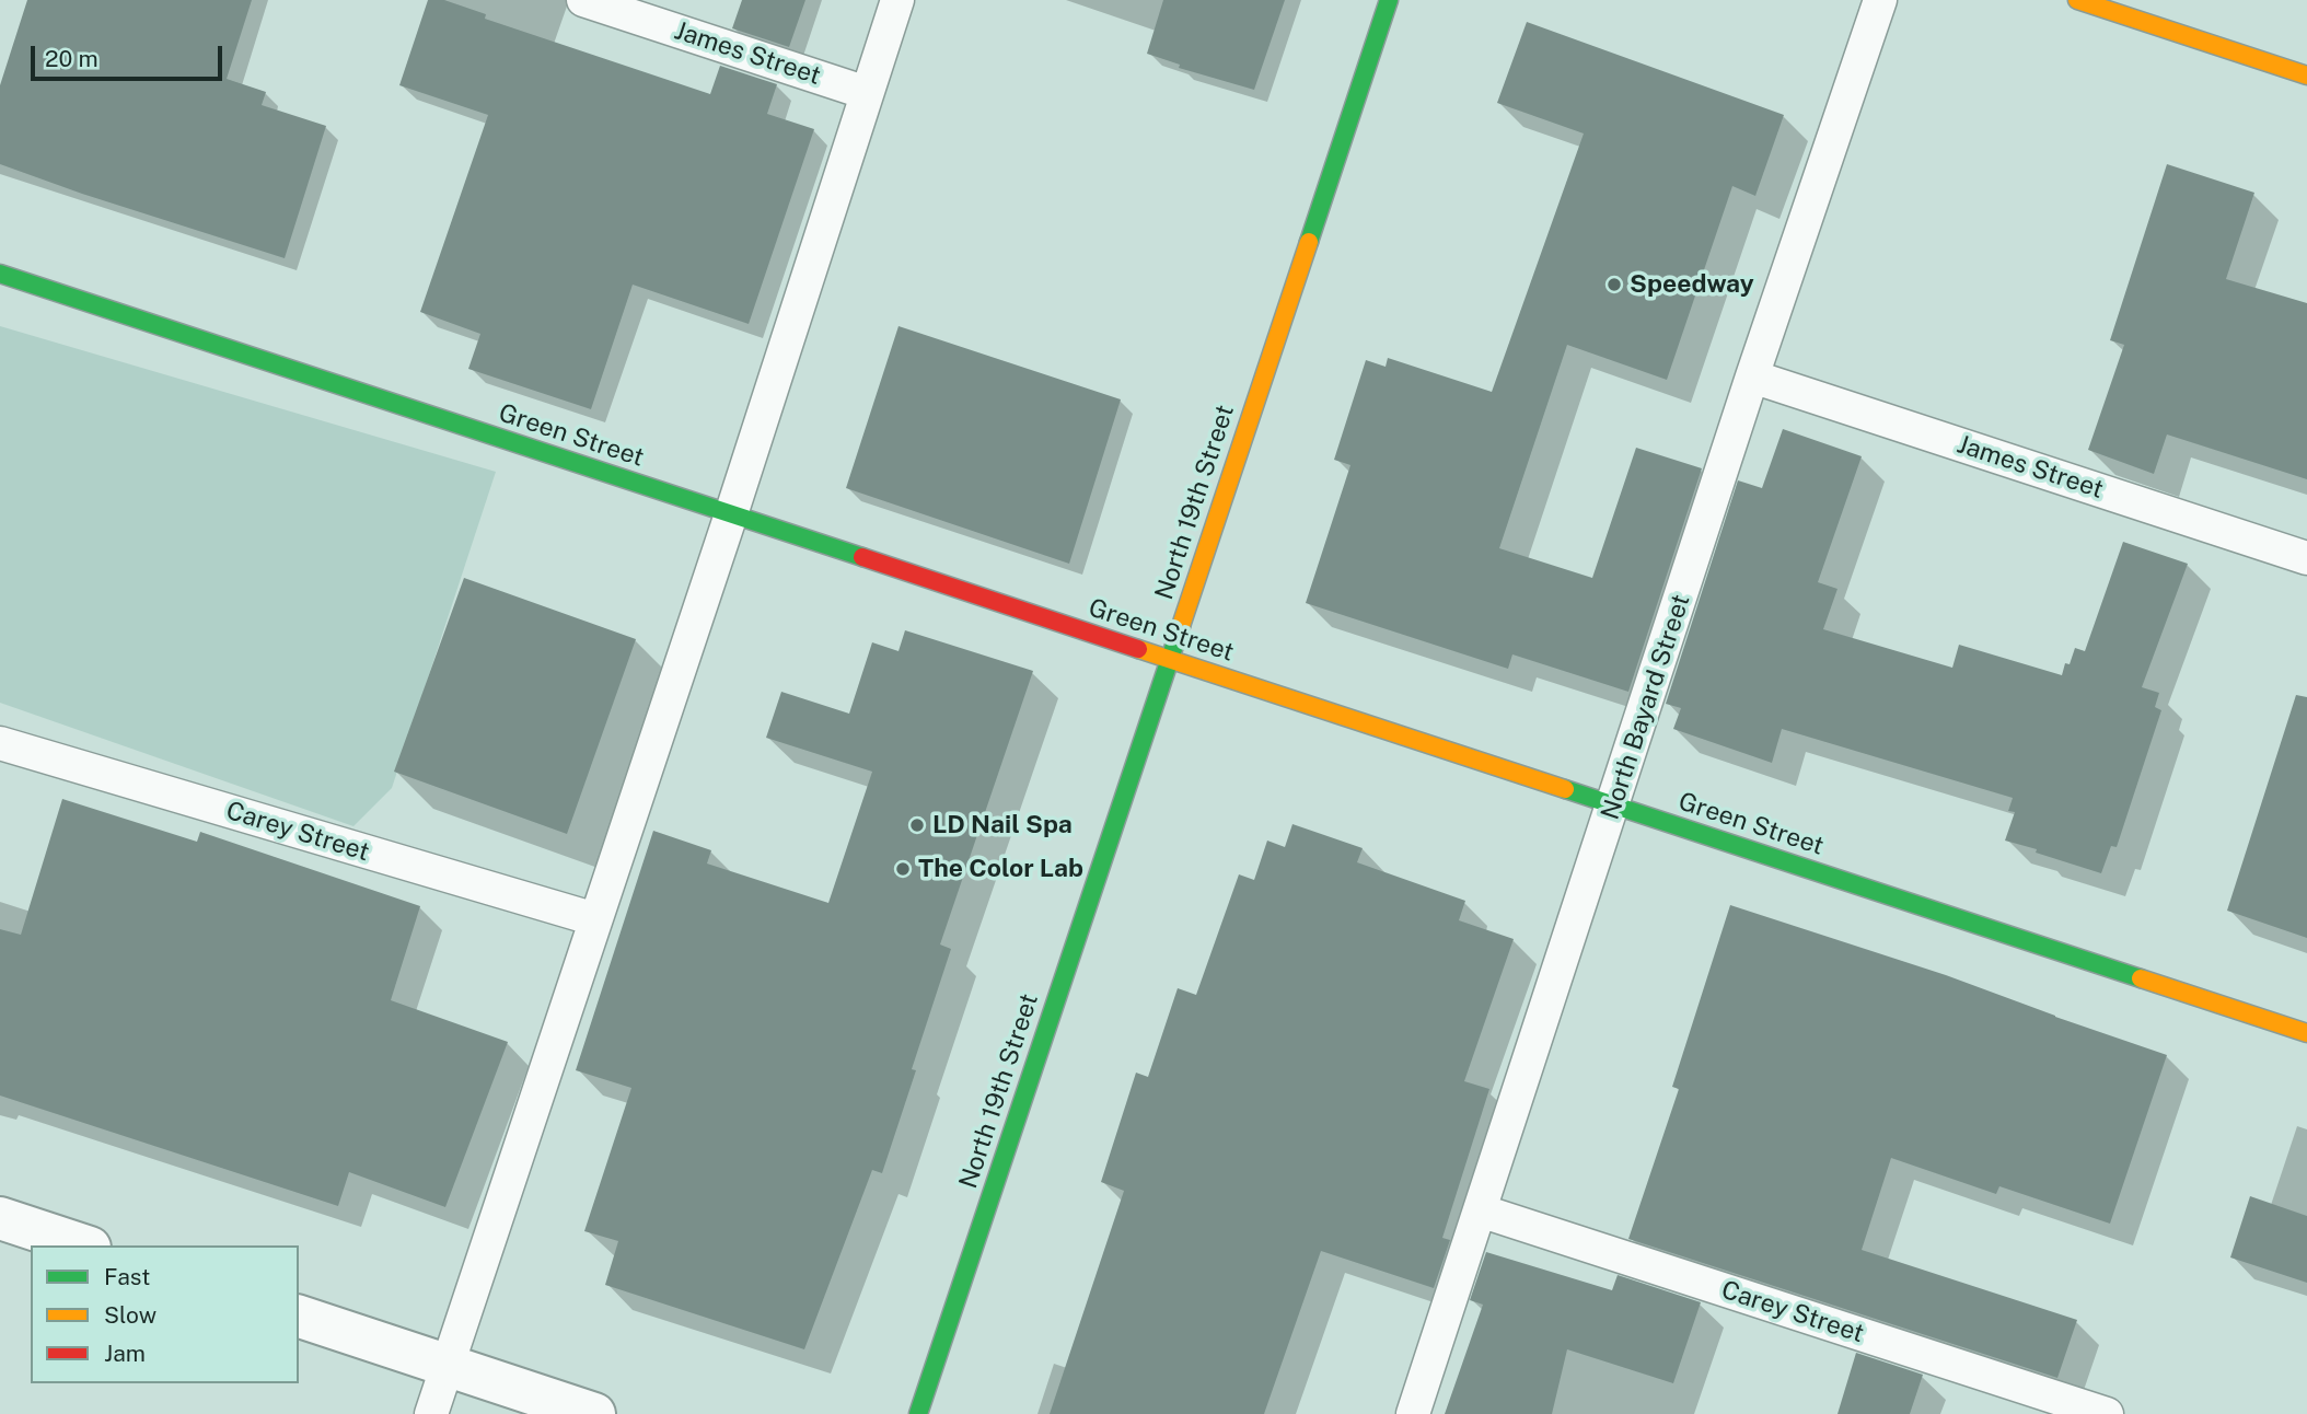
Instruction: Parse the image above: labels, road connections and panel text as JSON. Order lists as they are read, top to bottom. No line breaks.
{"streets":{"street":["Green Street","North 19th Street"],"lane":["James Street","North Bayard Street","Carey Street"]},"crossings":[["James Street","North Bayard Street"],["Green Street","North 19th Street"],["Green Street","North Bayard Street"],["North Bayard Street","Carey Street"]],"places":["Speedway","LD Nail Spa","The Color Lab"],"legend":["Fast","Slow","Jam"],"scale_bar":"20 m"}
